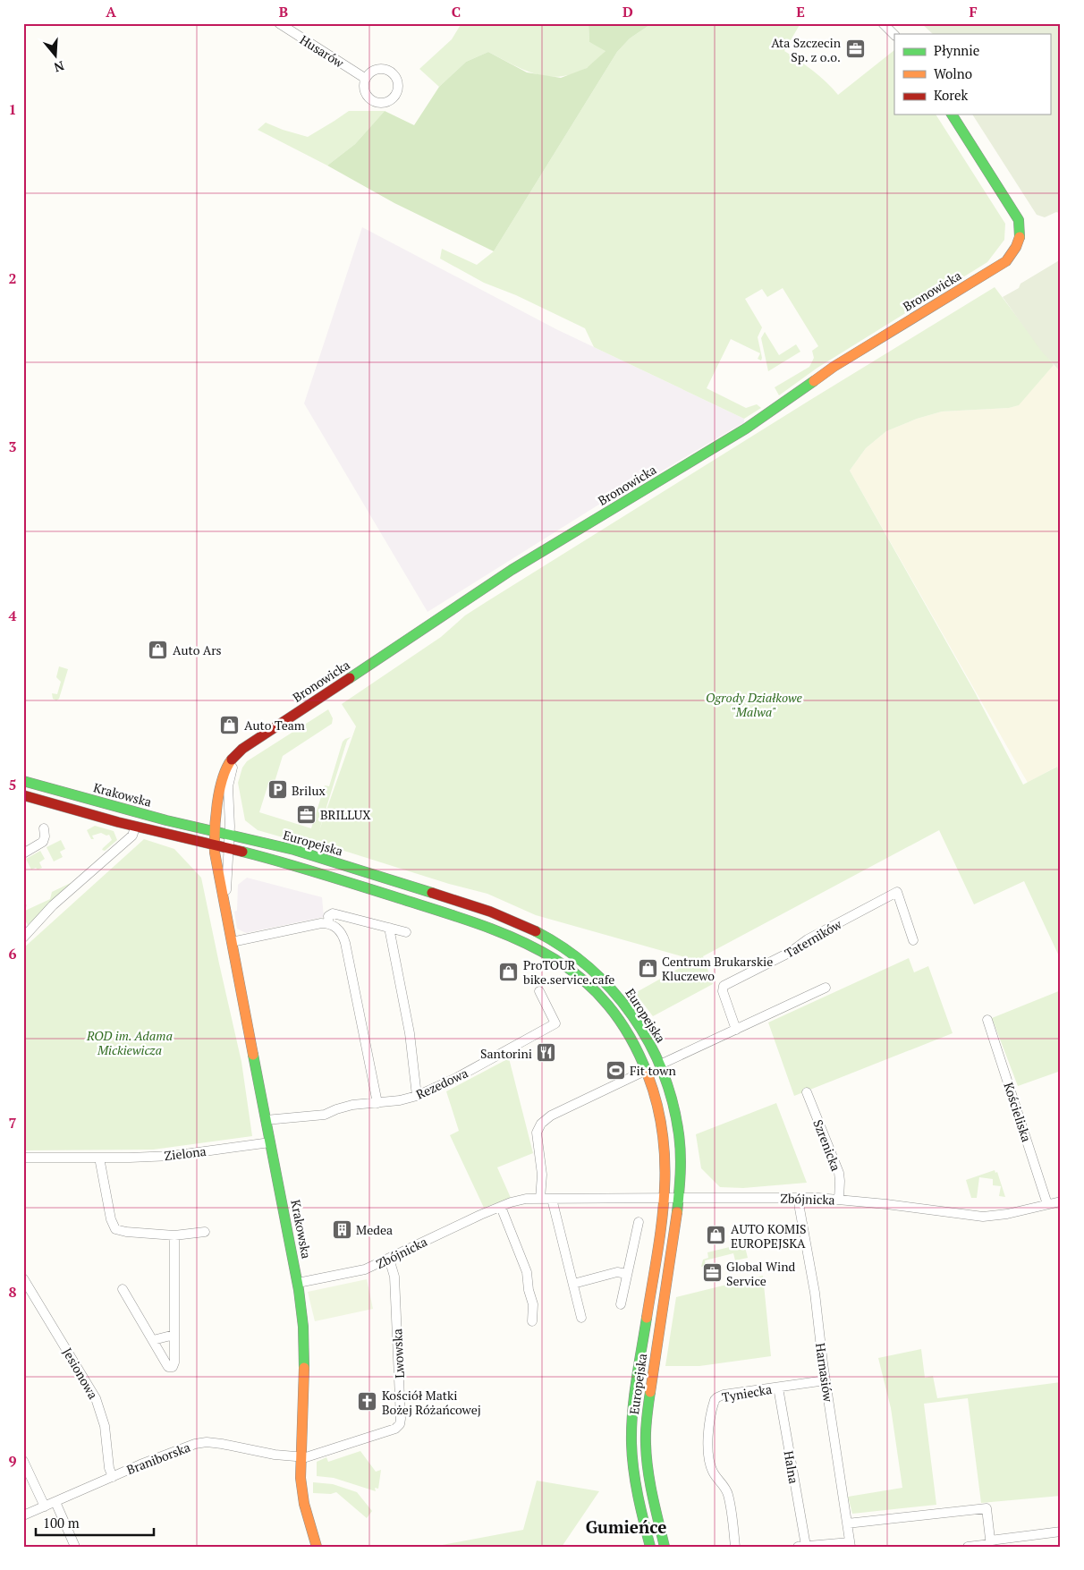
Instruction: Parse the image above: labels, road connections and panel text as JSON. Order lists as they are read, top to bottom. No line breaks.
{"streets":{"main road":["Bronowicka","Krakowska","Europejska"],"street":["Husarów","Taterników","Rezedowa","Kościeliska","Szrenicka","Zielona","Zbójnicka","Lwowska","Harnasiów","Jesionowa","Tyniecka","Braniborska","Halna"]},"crossings":[["Bronowicka","Krakowska"],["Bronowicka","Europejska"],["Krakowska","Europejska"],["Krakowska","Rezedowa"],["Krakowska","Zielona"],["Krakowska","Zbójnicka"],["Krakowska","Lwowska"],["Krakowska","Braniborska"],["Europejska","Zbójnicka"],["Kościeliska","Zbójnicka"],["Szrenicka","Zbójnicka"],["Zbójnicka","Lwowska"],["Zbójnicka","Harnasiów"],["Lwowska","Braniborska"],["Harnasiów","Tyniecka"],["Jesionowa","Braniborska"],["Tyniecka","Halna"]],"districts":["Gumieńce"],"parks":["Ogrody Działkowe \"Malwa\"","ROD im. Adama Mickiewicza"],"places":{"office":["Ata Szczecin Sp. z o.o.","BRILLUX","Global Wind Service"],"shop":["Auto Ars","Auto Team","Centrum Brukarskie Kluczewo","ProTOUR bike.service.cafe","AUTO KOMIS EUROPEJSKA"],"parking":["Brilux"],"restaurant":["Santorini"],"sports":["Fit town"],"building":["Medea"],"church":["Kościół Matki Bożej Różańcowej"]},"legend":["Płynnie","Wolno","Korek"],"scale_bar":"100 m","north":"bottom","grid":{"columns":["A","B","C","D","E","F"],"rows":["1","2","3","4","5","6","7","8","9"]}}
